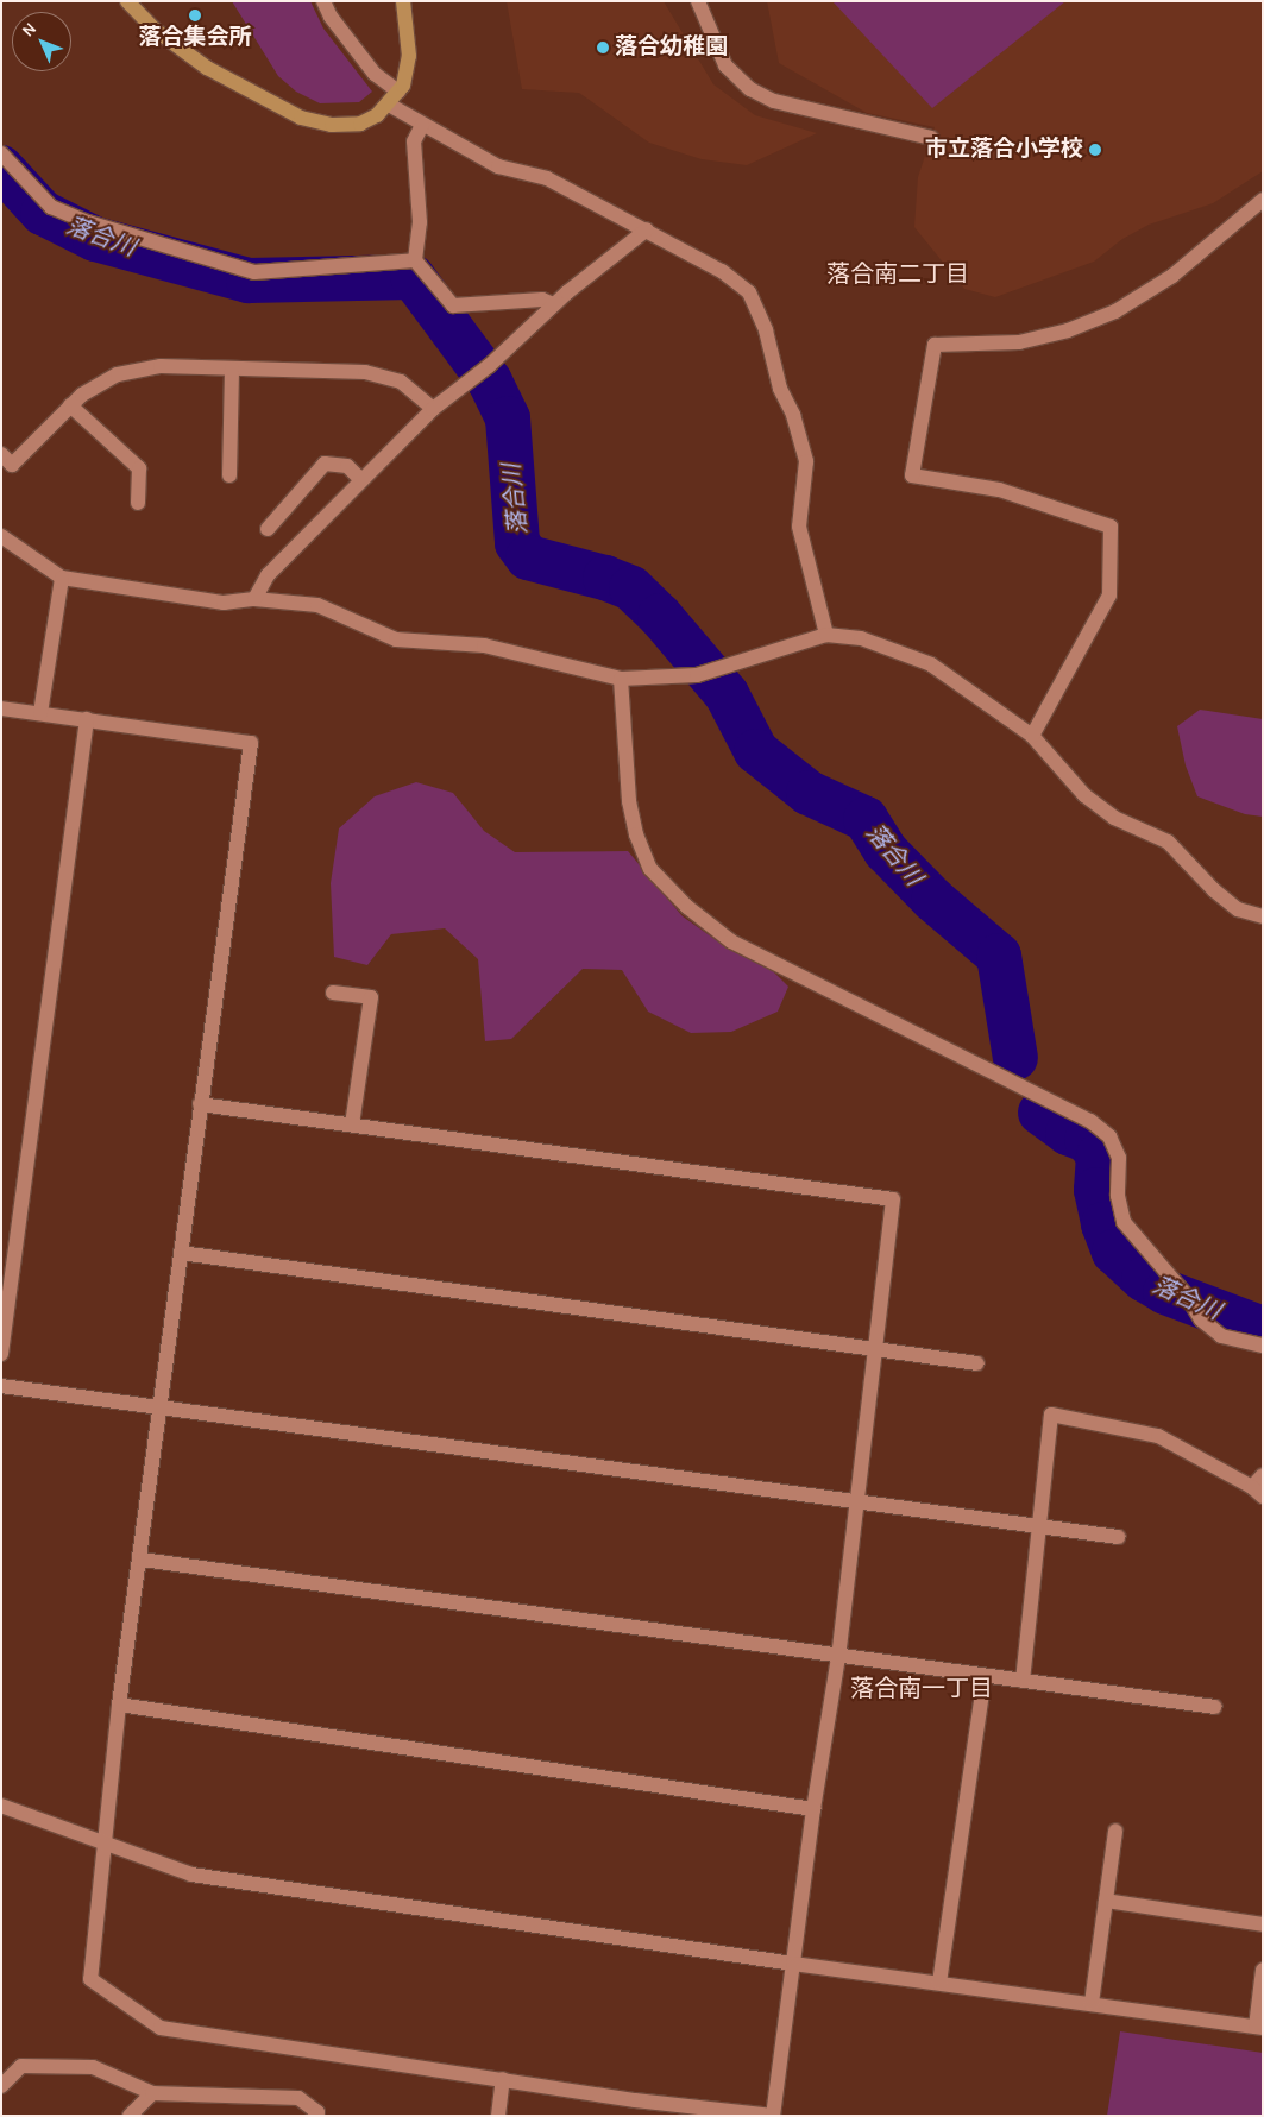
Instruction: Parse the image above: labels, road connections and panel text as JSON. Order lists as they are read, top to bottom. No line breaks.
{"districts":["落合南二丁目","落合南一丁目"],"water":["落合川"],"places":["落合集会所","落合幼稚園","市立落合小学校"],"north":"top left"}
